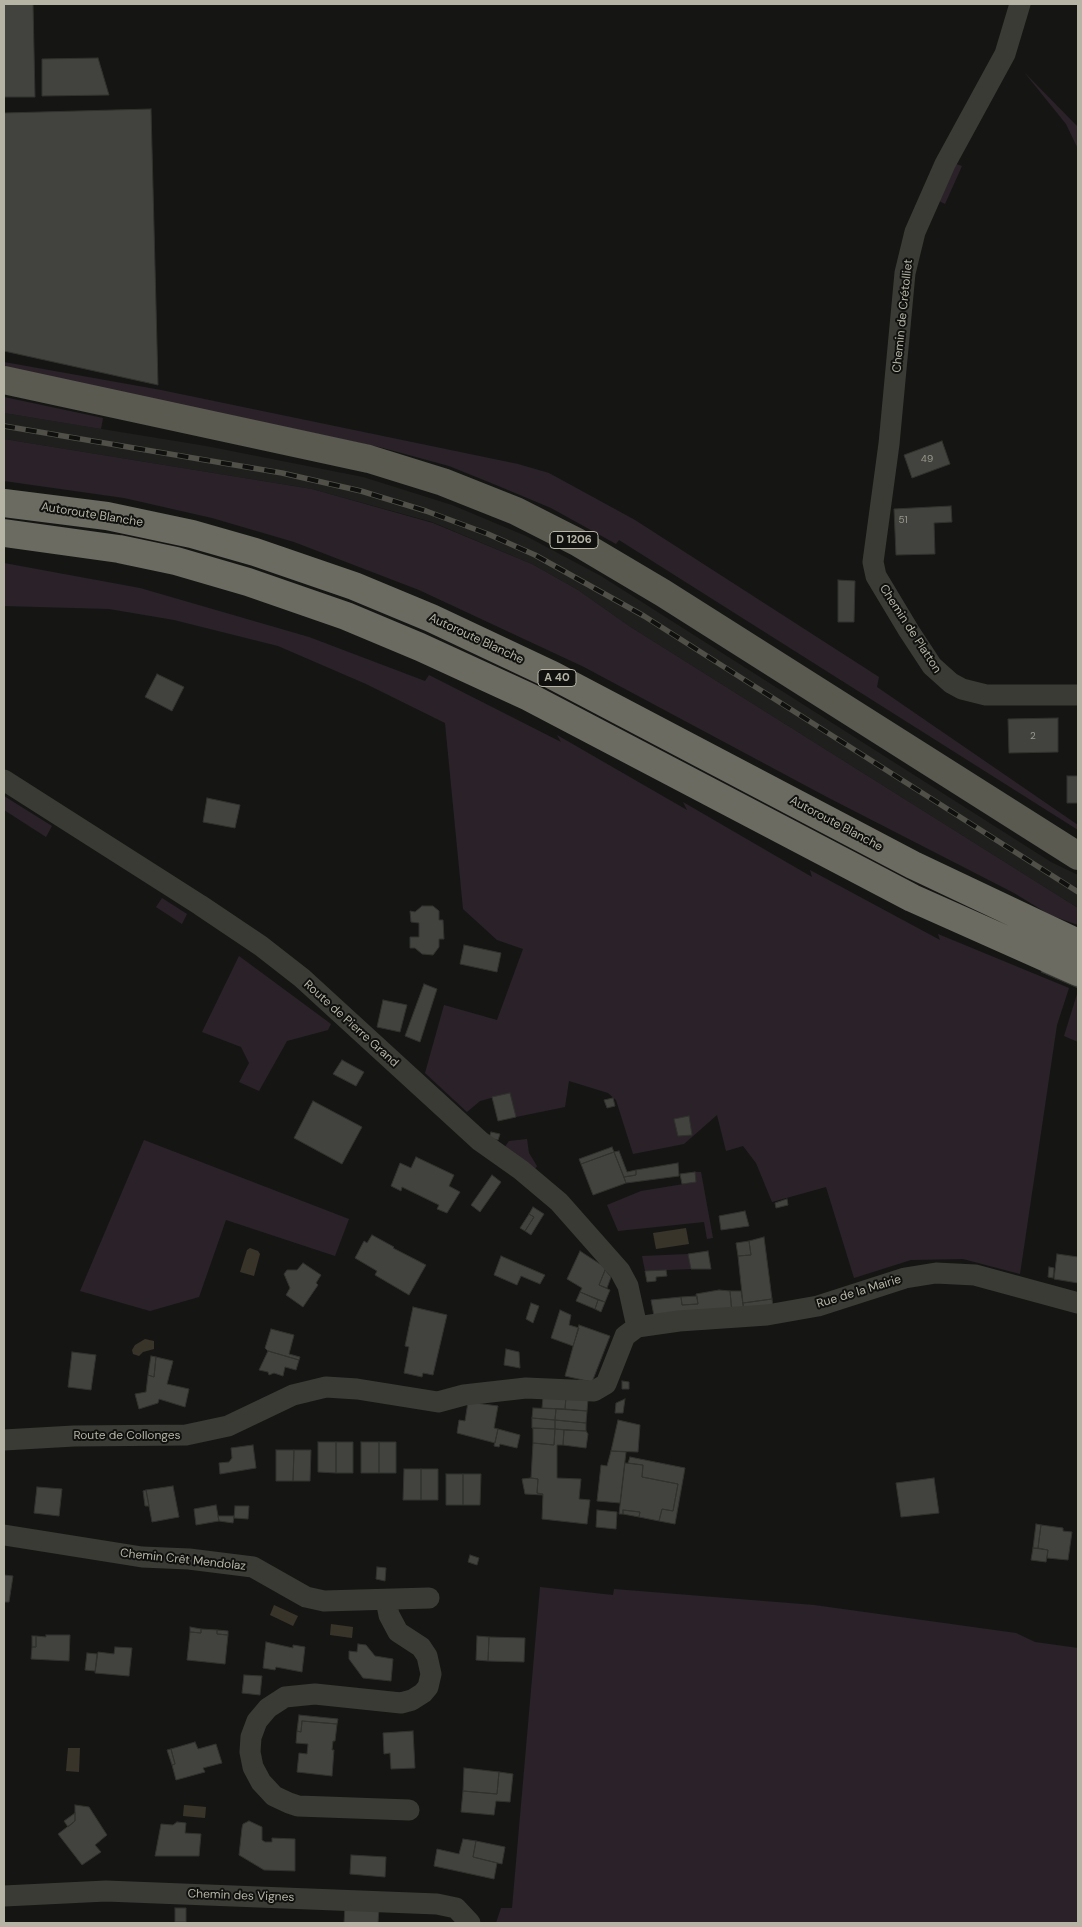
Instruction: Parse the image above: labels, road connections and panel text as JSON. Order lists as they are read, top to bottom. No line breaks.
{"streets":{"highway":["Autoroute Blanche","A 40"],"main road":["D 1206"],"street":["Chemin de Crétolliet","Chemin de Platton","Route de Pierre Grand","Rue de la Mairie","Route de Collonges","Chemin Crêt Mendolaz","Chemin des Vignes"]},"crossings":[["Chemin de Crétolliet","Chemin de Platton"],["Route de Pierre Grand","Rue de la Mairie"],["Route de Pierre Grand","Route de Collonges"],["Rue de la Mairie","Route de Collonges"]],"house_numbers":["49","51","2"]}
